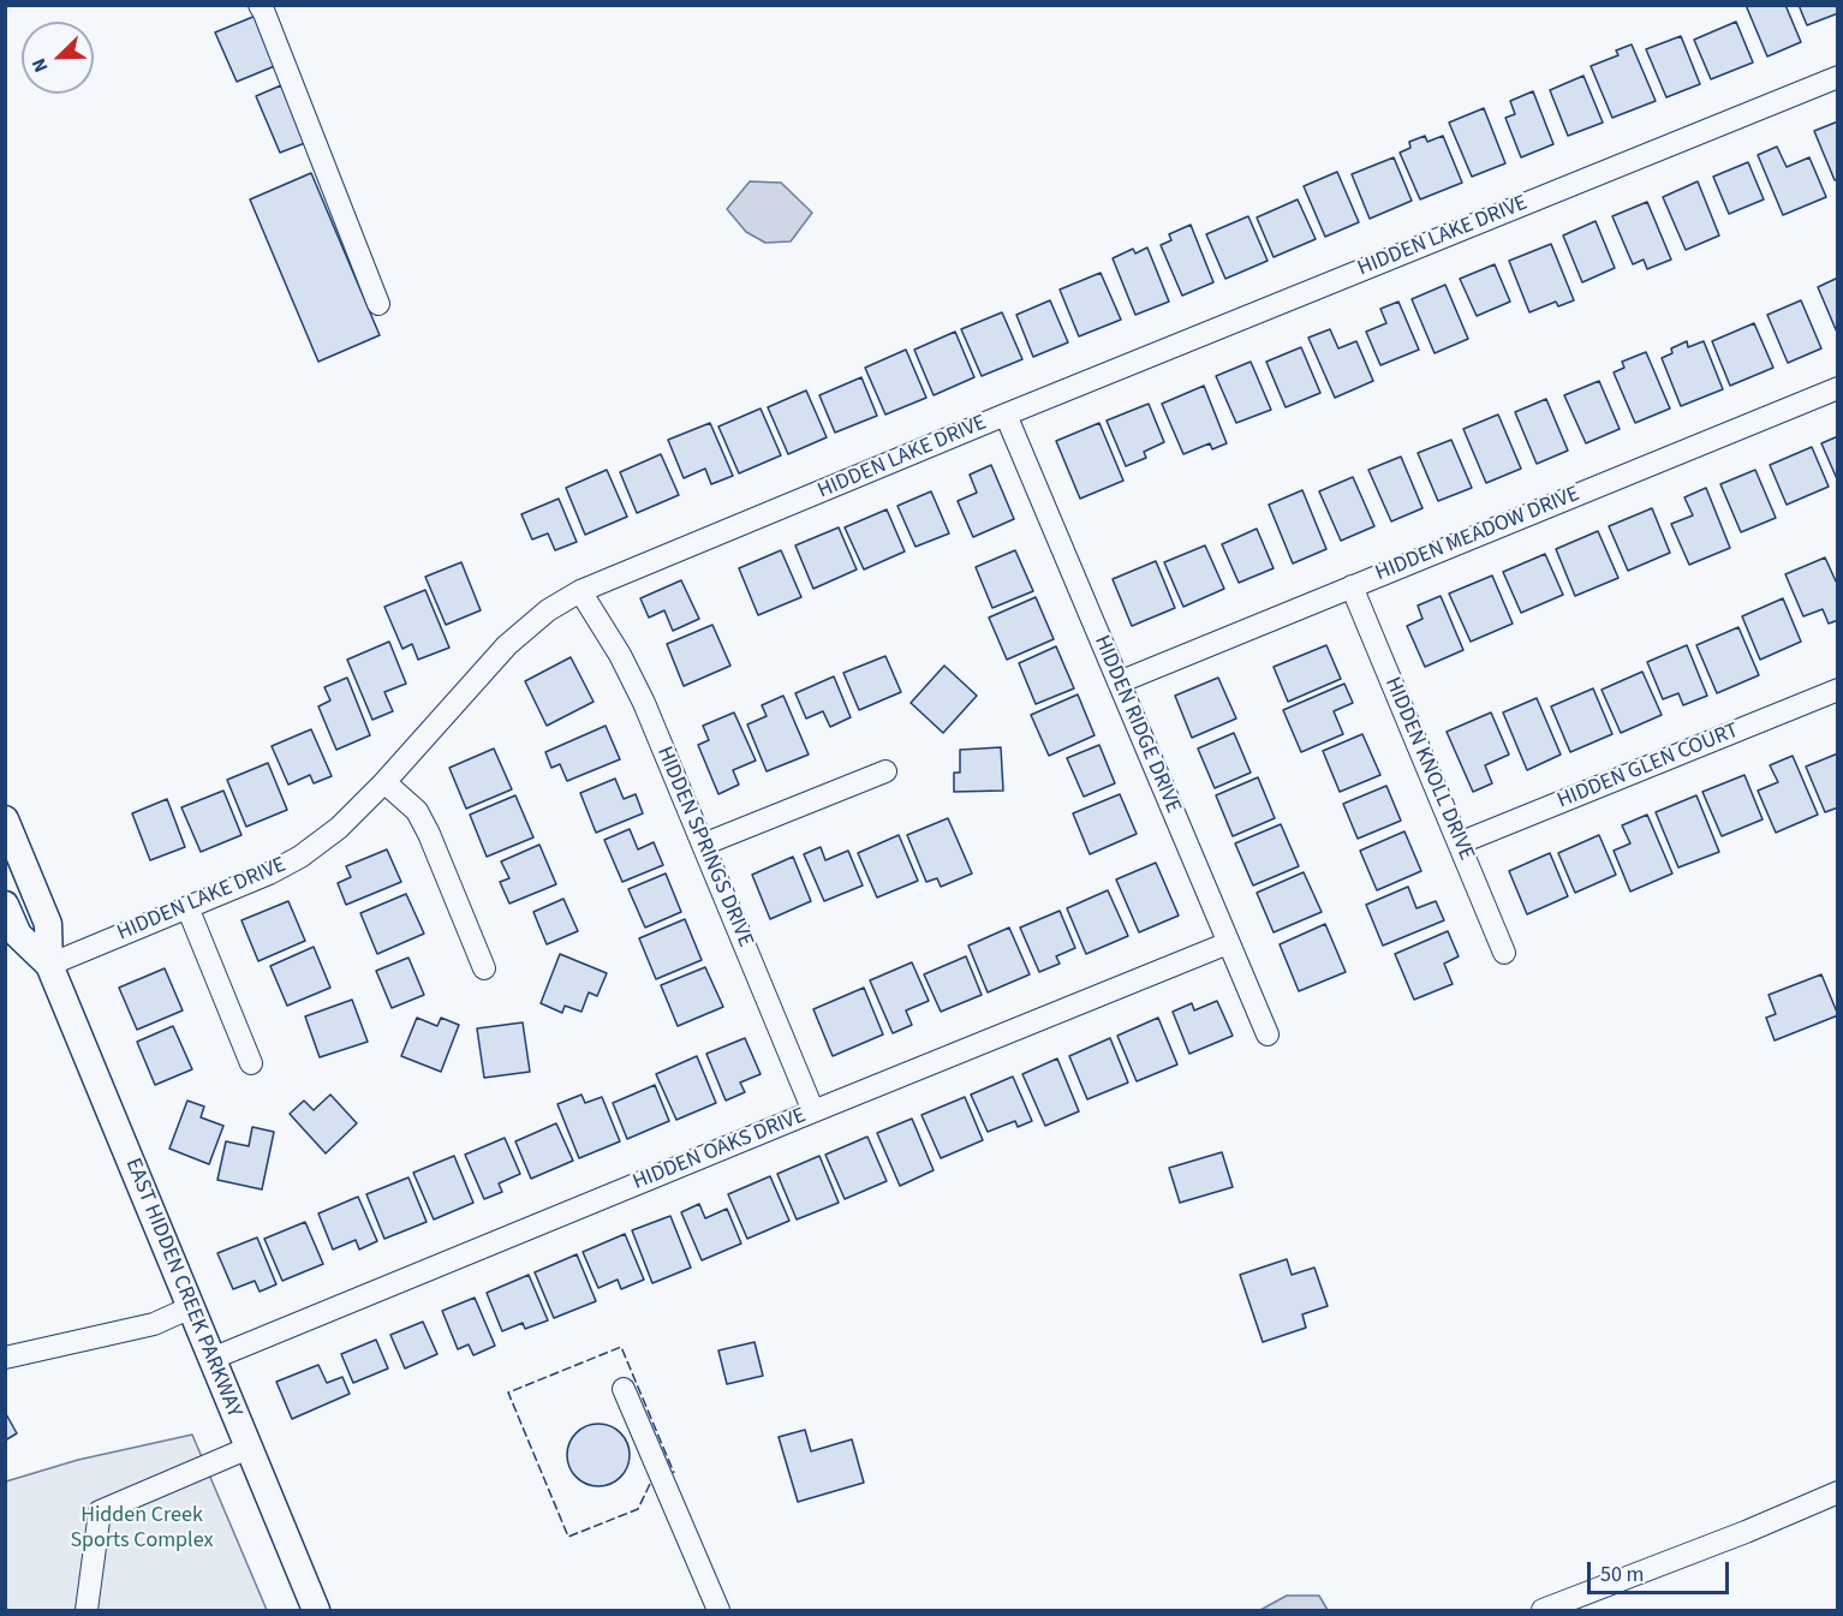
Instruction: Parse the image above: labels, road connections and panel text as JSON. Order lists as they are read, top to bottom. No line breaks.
{"streets":{"main road":["EAST HIDDEN CREEK PARKWAY"],"street":["HIDDEN LAKE DRIVE","HIDDEN MEADOW DRIVE","HIDDEN RIDGE DRIVE","HIDDEN GLEN COURT","HIDDEN KNOLL DRIVE","HIDDEN SPRINGS DRIVE","HIDDEN OAKS DRIVE"]},"crossings":[["HIDDEN LAKE DRIVE","HIDDEN RIDGE DRIVE"],["HIDDEN LAKE DRIVE","HIDDEN SPRINGS DRIVE"],["HIDDEN LAKE DRIVE","EAST HIDDEN CREEK PARKWAY"],["HIDDEN MEADOW DRIVE","HIDDEN RIDGE DRIVE"],["HIDDEN MEADOW DRIVE","HIDDEN KNOLL DRIVE"],["HIDDEN RIDGE DRIVE","HIDDEN OAKS DRIVE"],["HIDDEN GLEN COURT","HIDDEN KNOLL DRIVE"],["HIDDEN SPRINGS DRIVE","HIDDEN OAKS DRIVE"],["HIDDEN OAKS DRIVE","EAST HIDDEN CREEK PARKWAY"]],"parks":["Hidden Creek Sports Complex"],"scale_bar":"50 m","north":"bottom left"}
